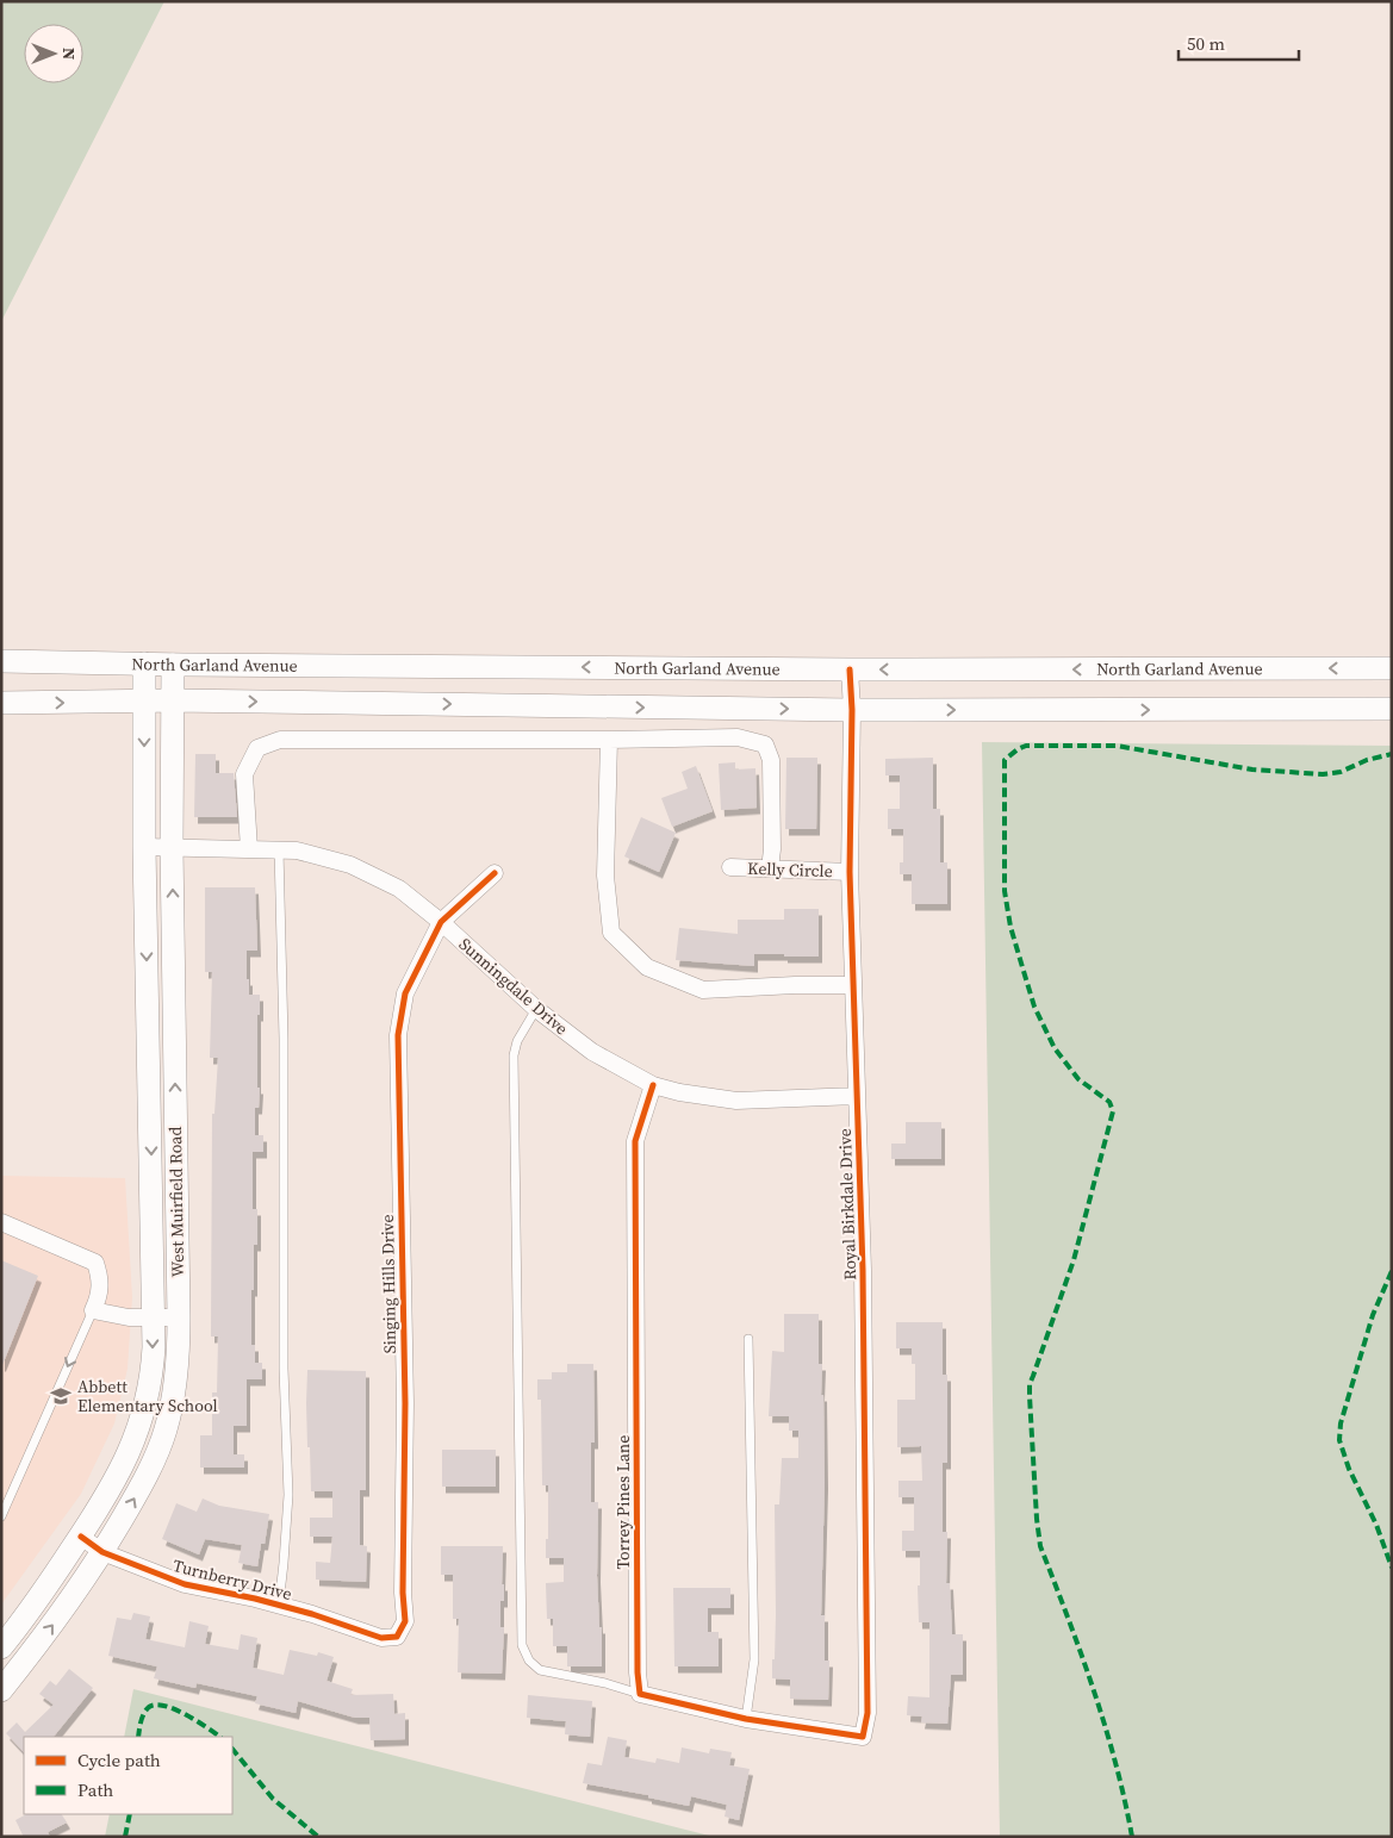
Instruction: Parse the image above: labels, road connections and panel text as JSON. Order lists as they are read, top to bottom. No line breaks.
{"streets":{"main road":["North Garland Avenue","West Muirfield Road"],"street":["Kelly Circle","Sunningdale Drive","Royal Birkdale Drive","Singing Hills Drive","Torrey Pines Lane","Turnberry Drive"]},"crossings":[["North Garland Avenue","West Muirfield Road"],["North Garland Avenue","Royal Birkdale Drive"],["Kelly Circle","Royal Birkdale Drive"],["Sunningdale Drive","West Muirfield Road"],["Sunningdale Drive","Royal Birkdale Drive"],["Sunningdale Drive","Singing Hills Drive"],["Sunningdale Drive","Torrey Pines Lane"],["West Muirfield Road","Turnberry Drive"],["Singing Hills Drive","Turnberry Drive"]],"places":{"school or university":["Abbett Elementary School"]},"legend":["Cycle path","Path"],"scale_bar":"50 m","north":"right"}
